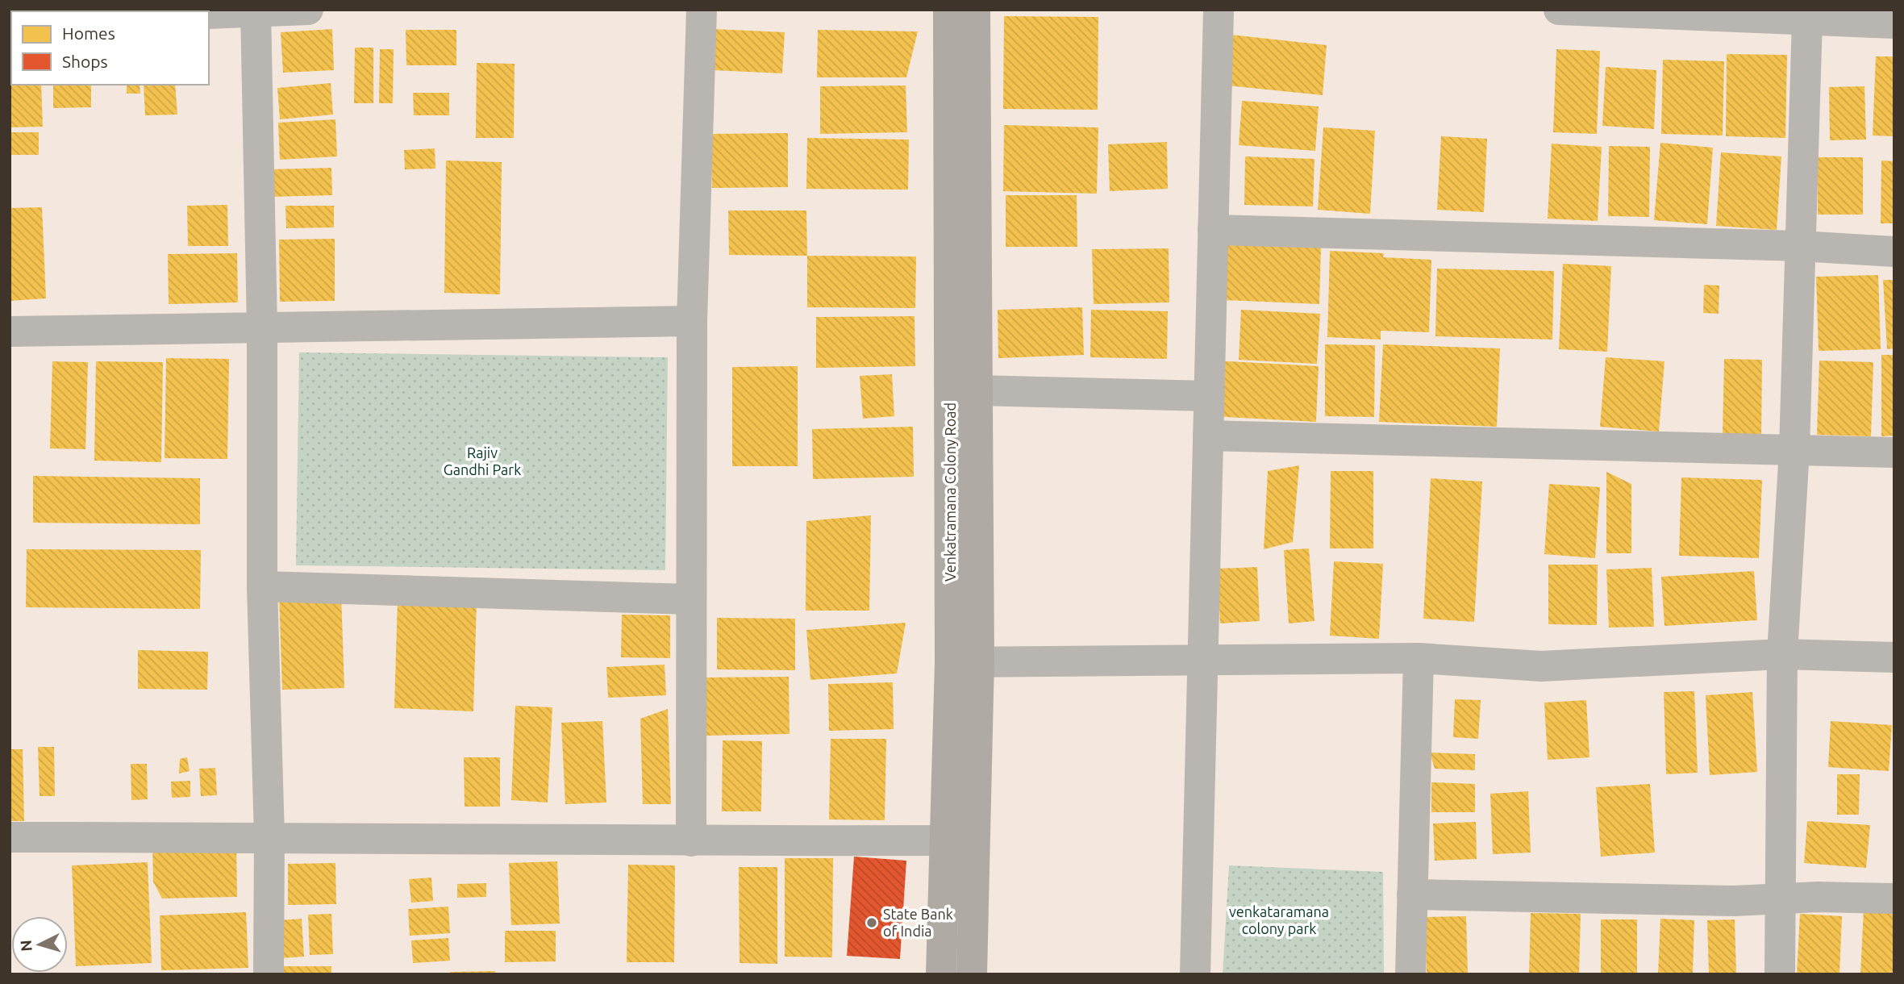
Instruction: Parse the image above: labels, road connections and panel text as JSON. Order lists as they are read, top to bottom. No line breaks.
{"streets":{"main road":["Venkatramana Colony Road"]},"parks":["Rajiv Gandhi Park","venkataramana colony park"],"places":["State Bank of India"],"legend":["Homes","Shops"],"north":"left"}
